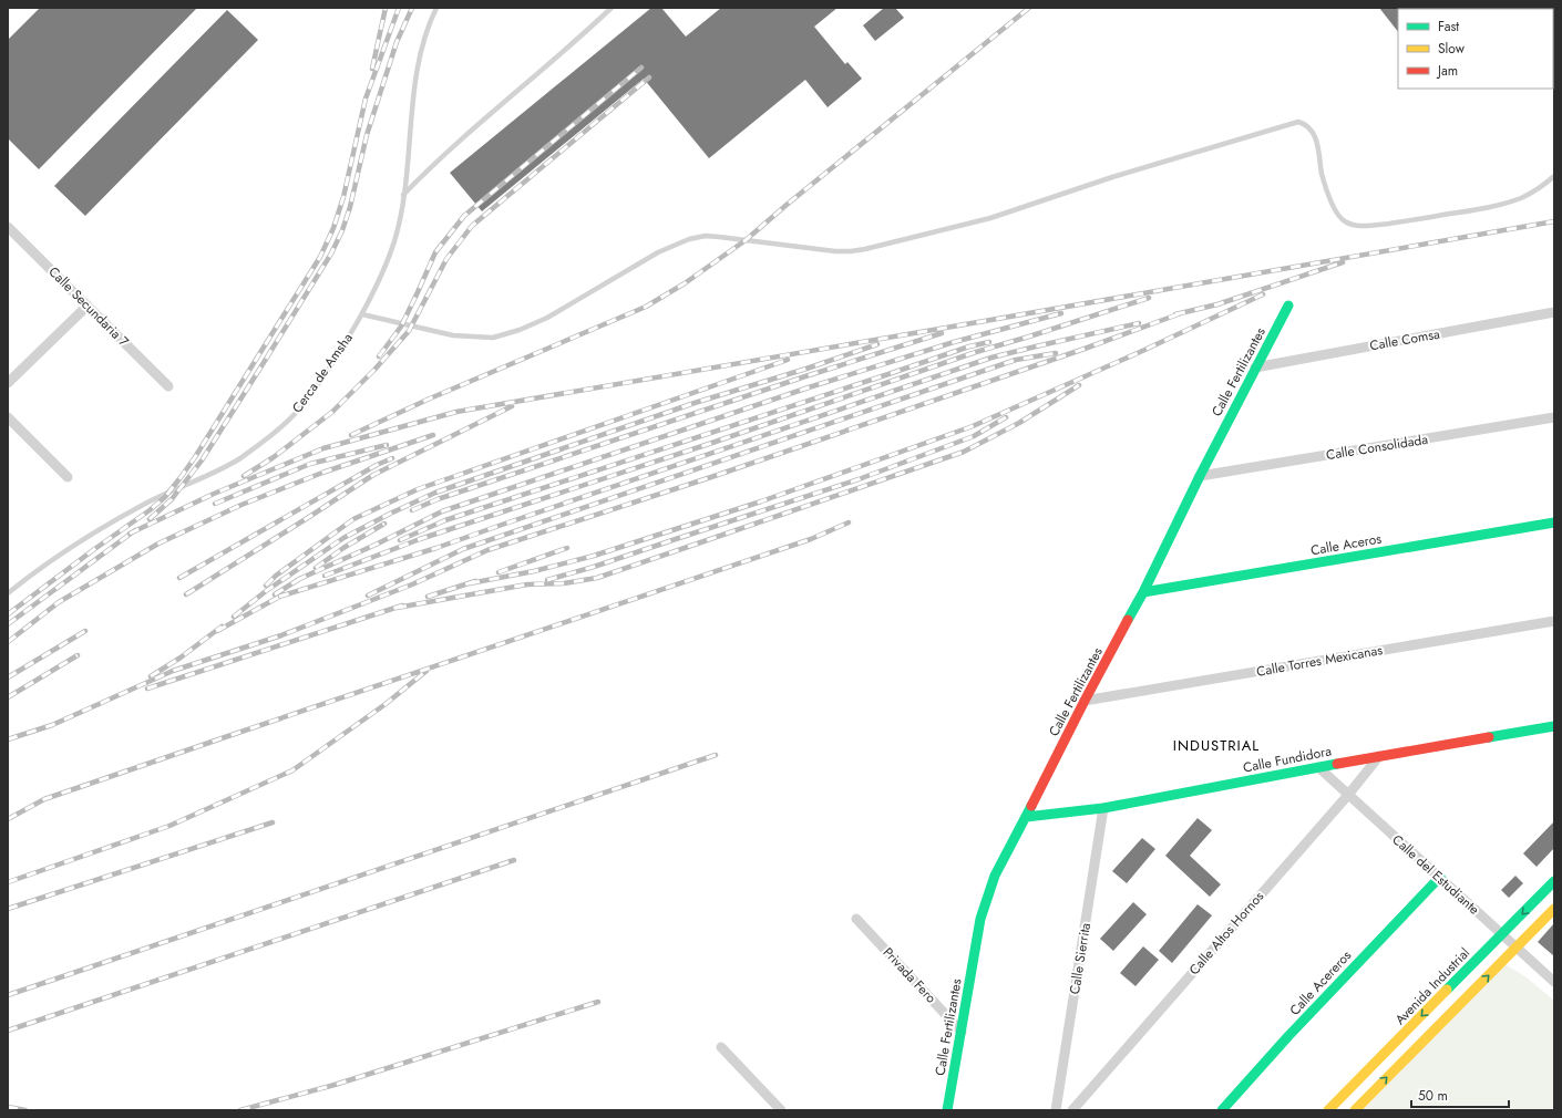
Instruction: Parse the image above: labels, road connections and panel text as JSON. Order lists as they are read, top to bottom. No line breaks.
{"streets":{"street":["Calle Secundaria 7","Calle Comsa","Calle Fertilizantes","Calle Consolidada","Calle Aceros","Calle Torres Mexicanas","Calle Fundidora","Calle del Estudiante","Calle Altos Hornos","Calle Sierrita","Privada Fero","Calle Acereros","Avenida Industrial"],"lane":["Cerca de Amsha"]},"crossings":[["Calle Comsa","Calle Fertilizantes"],["Calle Fertilizantes","Calle Consolidada"],["Calle Fertilizantes","Calle Aceros"],["Calle Fertilizantes","Calle Torres Mexicanas"],["Calle Fertilizantes","Calle Fundidora"],["Calle Fertilizantes","Privada Fero"],["Calle Fundidora","Calle del Estudiante"],["Calle Fundidora","Calle Altos Hornos"],["Calle Fundidora","Calle Sierrita"],["Calle del Estudiante","Calle Altos Hornos"],["Calle del Estudiante","Calle Acereros"],["Calle del Estudiante","Avenida Industrial"]],"districts":["INDUSTRIAL"],"legend":["Fast","Slow","Jam"],"scale_bar":"50 m"}
